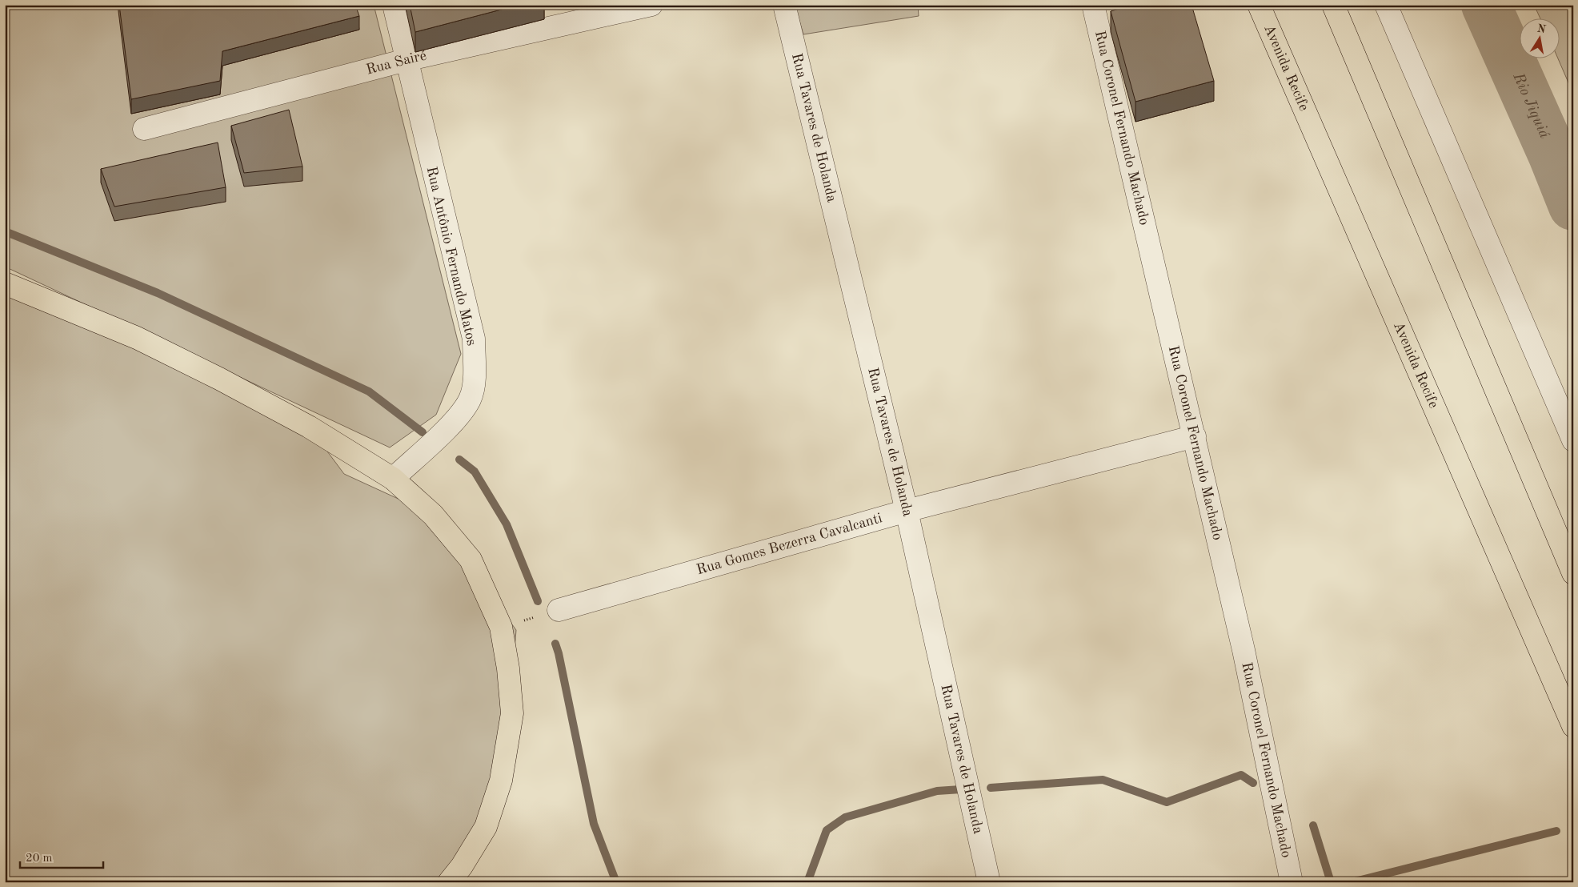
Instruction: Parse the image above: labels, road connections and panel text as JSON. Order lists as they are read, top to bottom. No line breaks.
{"streets":{"main road":["Avenida Recife"],"street":["Rua Sairé","Rua Tavares de Holanda","Rua Coronel Fernando Machado","Rua Antônio Fernando Matos","Rua Gomes Bezerra Cavalcanti"]},"crossings":[["Rua Sairé","Rua Antônio Fernando Matos"],["Rua Tavares de Holanda","Rua Gomes Bezerra Cavalcanti"],["Rua Coronel Fernando Machado","Rua Gomes Bezerra Cavalcanti"]],"water":["Rio Jiquiá"],"scale_bar":"20 m","north":"top"}
